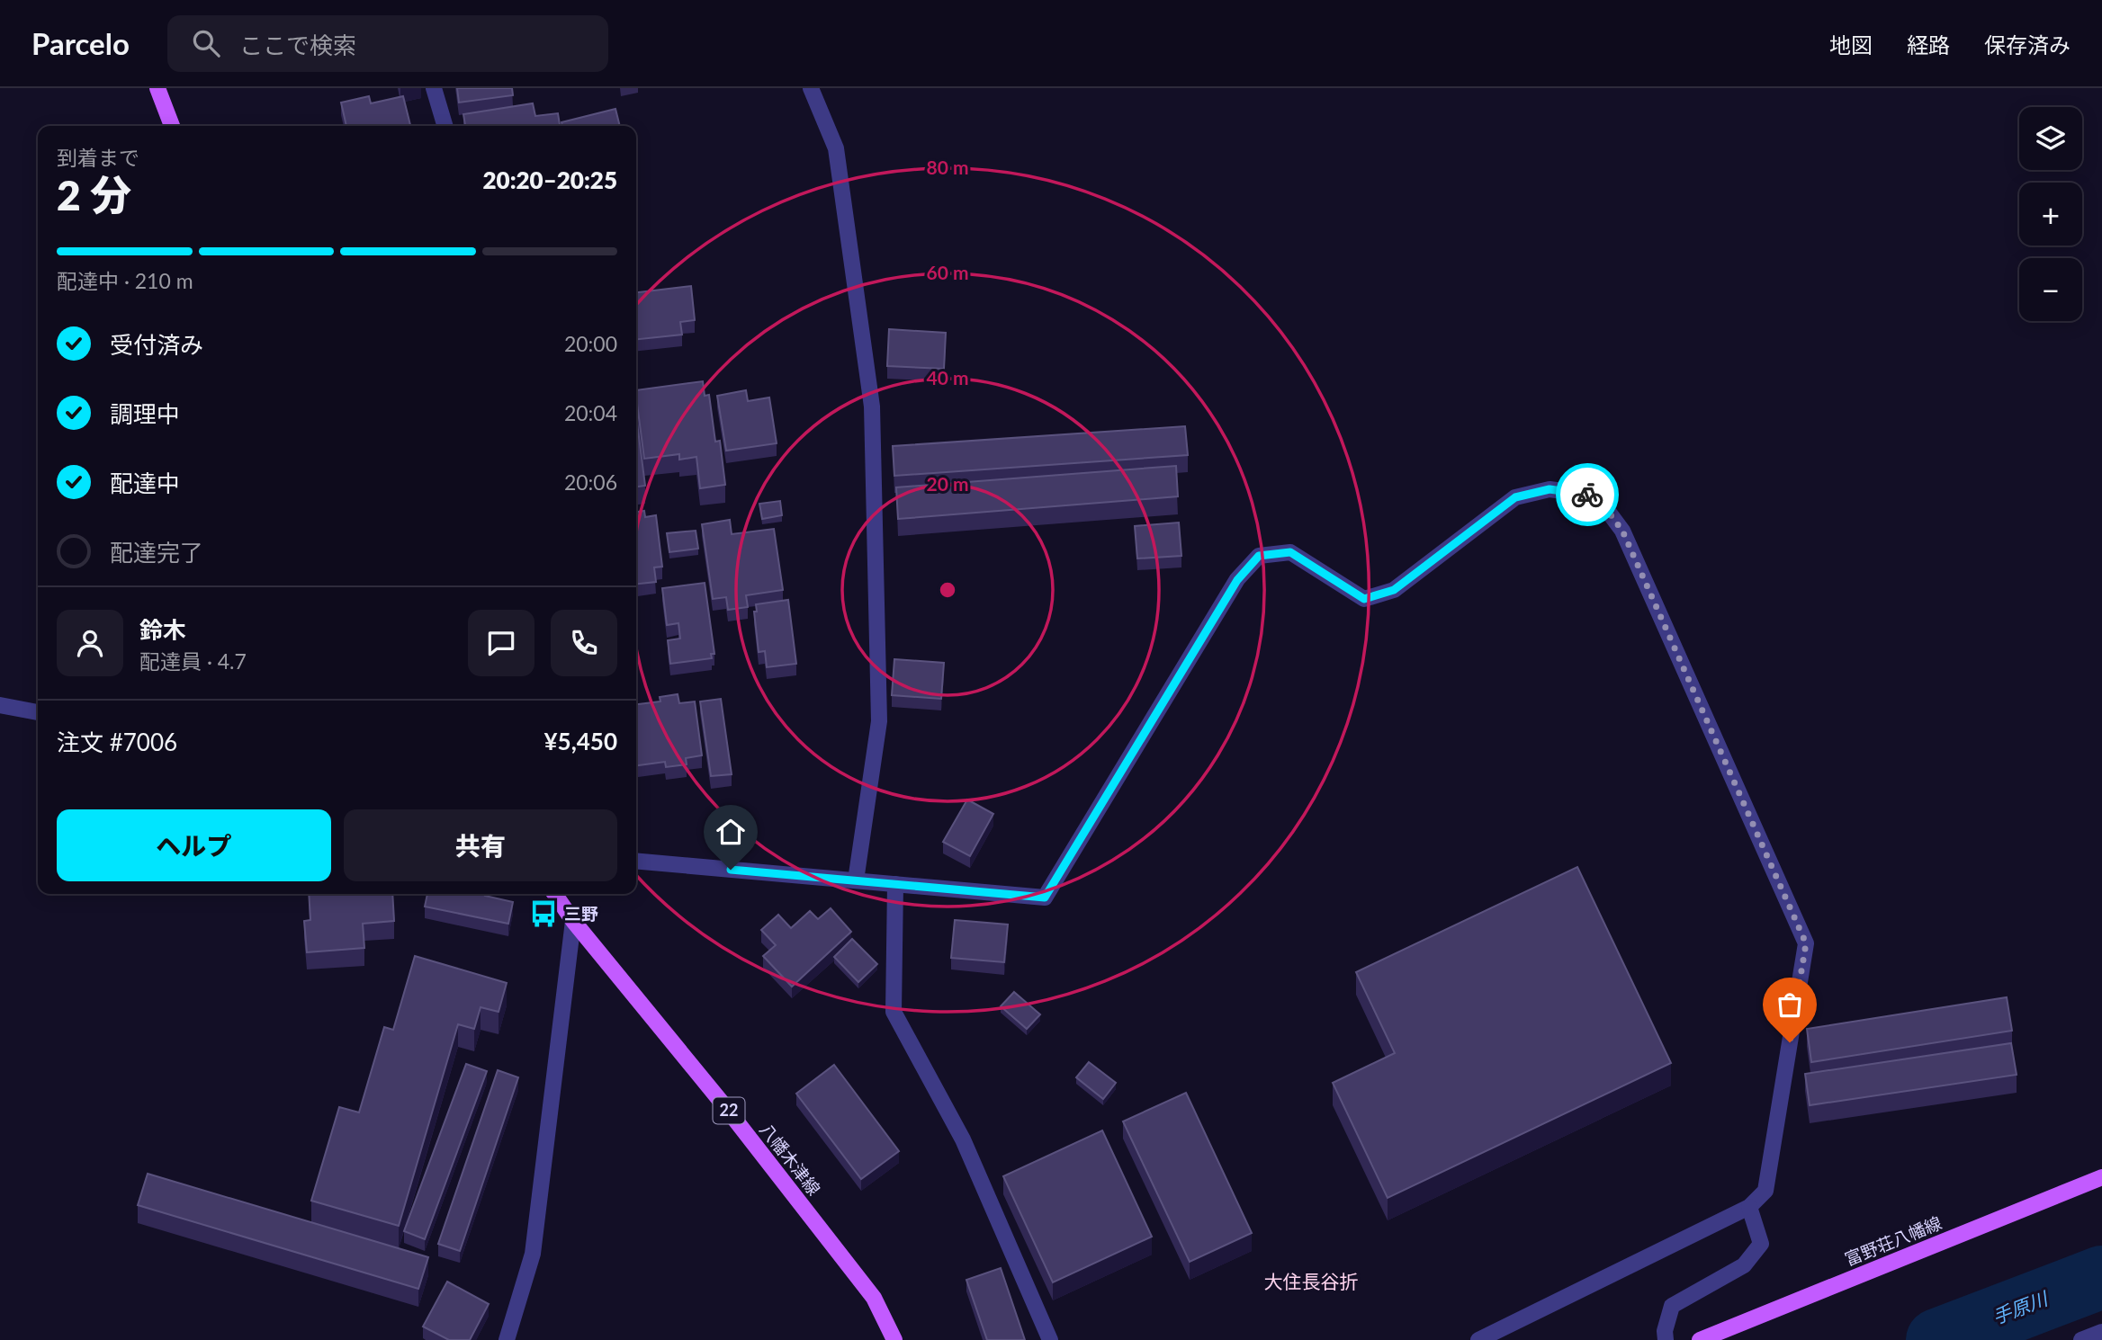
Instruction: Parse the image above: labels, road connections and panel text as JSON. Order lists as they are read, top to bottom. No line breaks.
{"streets":{"main road":["22","八幡木津線","富野荘八幡線"]},"districts":["大住長谷折"],"water":["手原川"],"places":{"bus stop":["三野"]},"page":{"header":"Parcelo","search":"ここで検索","nav":["地図","経路","保存済み"],"map_buttons":["+","−"],"heading":["2 分","到着まで","20:20–20:25"],"panel":["鈴木","配達員 · 4.7","注文 #7006","¥5,450"],"bar":"配達中 · 210 m","list":[["受付済み","20:00"],["調理中","20:04"],["配達中","20:06"],"配達完了"],"buttons":["ヘルプ","共有"]},"rings":["80 m","60 m","40 m","20 m"]}
